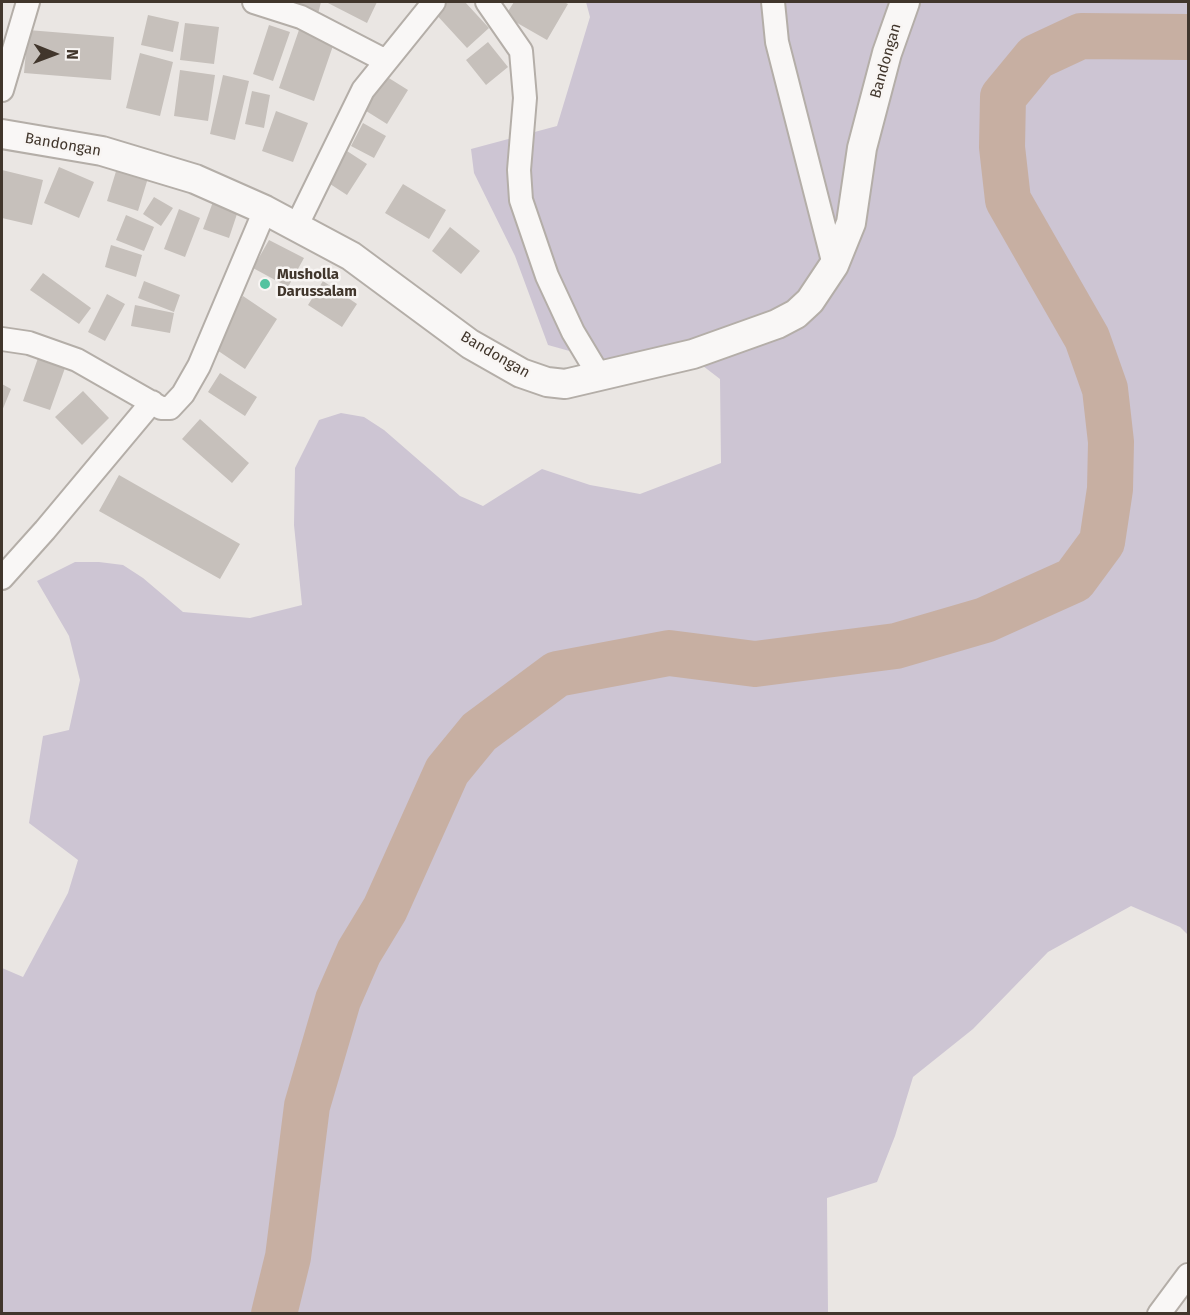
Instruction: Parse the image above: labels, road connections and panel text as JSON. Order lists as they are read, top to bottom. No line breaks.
{"streets":{"street":["Bandongan"]},"places":["Musholla Darussalam"],"north":"right"}
